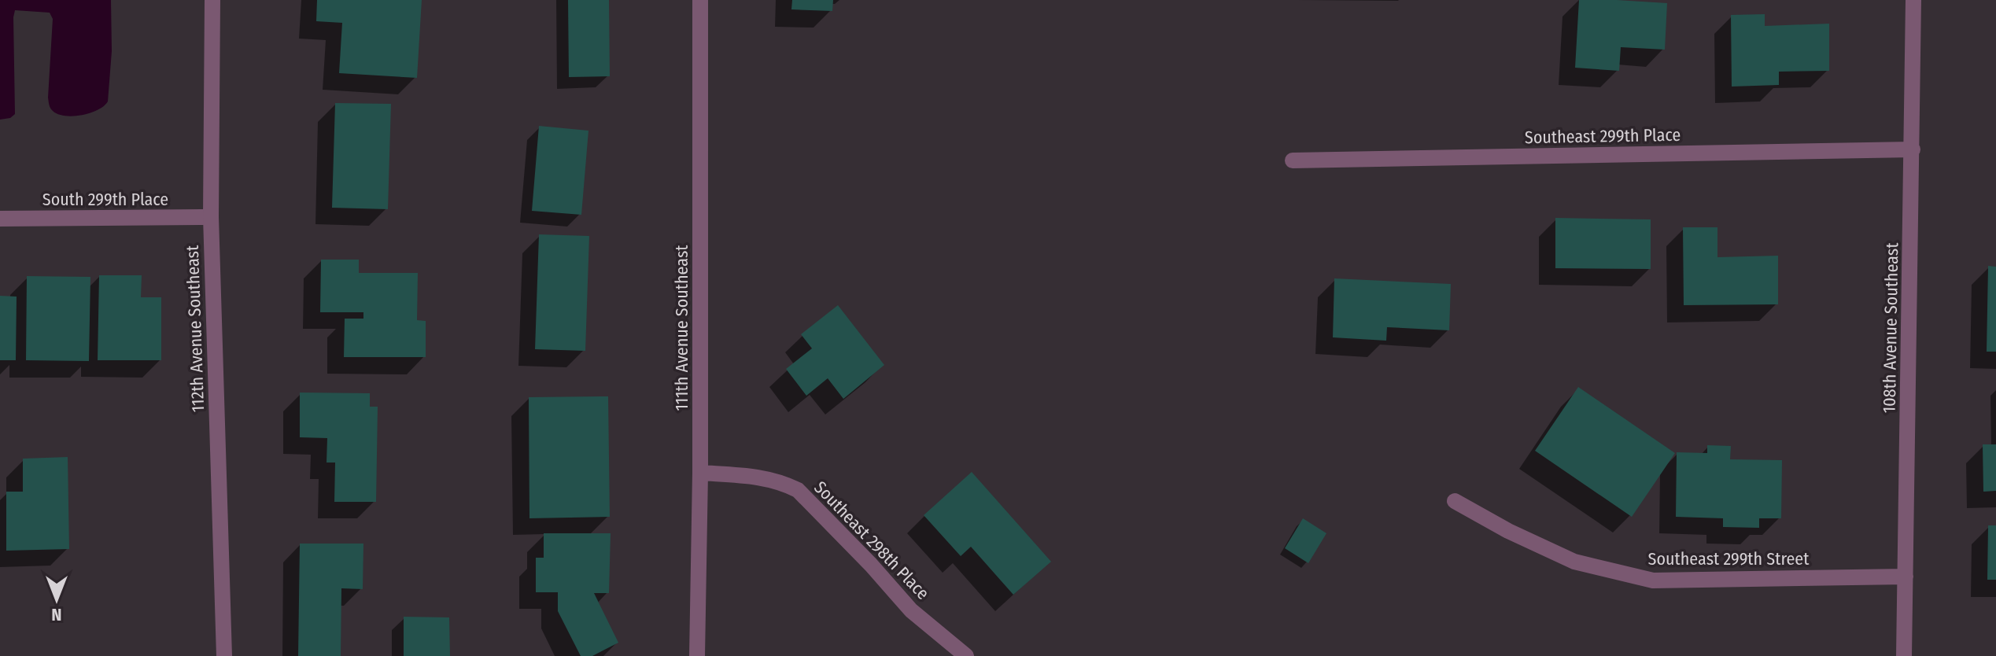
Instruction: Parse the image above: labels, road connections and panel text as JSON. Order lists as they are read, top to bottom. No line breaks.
{"streets":{"street":["Southeast 299th Place","South 299th Place","111th Avenue Southeast","108th Avenue Southeast","112th Avenue Southeast","Southeast 298th Place","Southeast 299th Street"]},"crossings":[["Southeast 299th Place","108th Avenue Southeast"],["South 299th Place","112th Avenue Southeast"],["111th Avenue Southeast","Southeast 298th Place"],["108th Avenue Southeast","Southeast 299th Street"]],"north":"bottom"}
